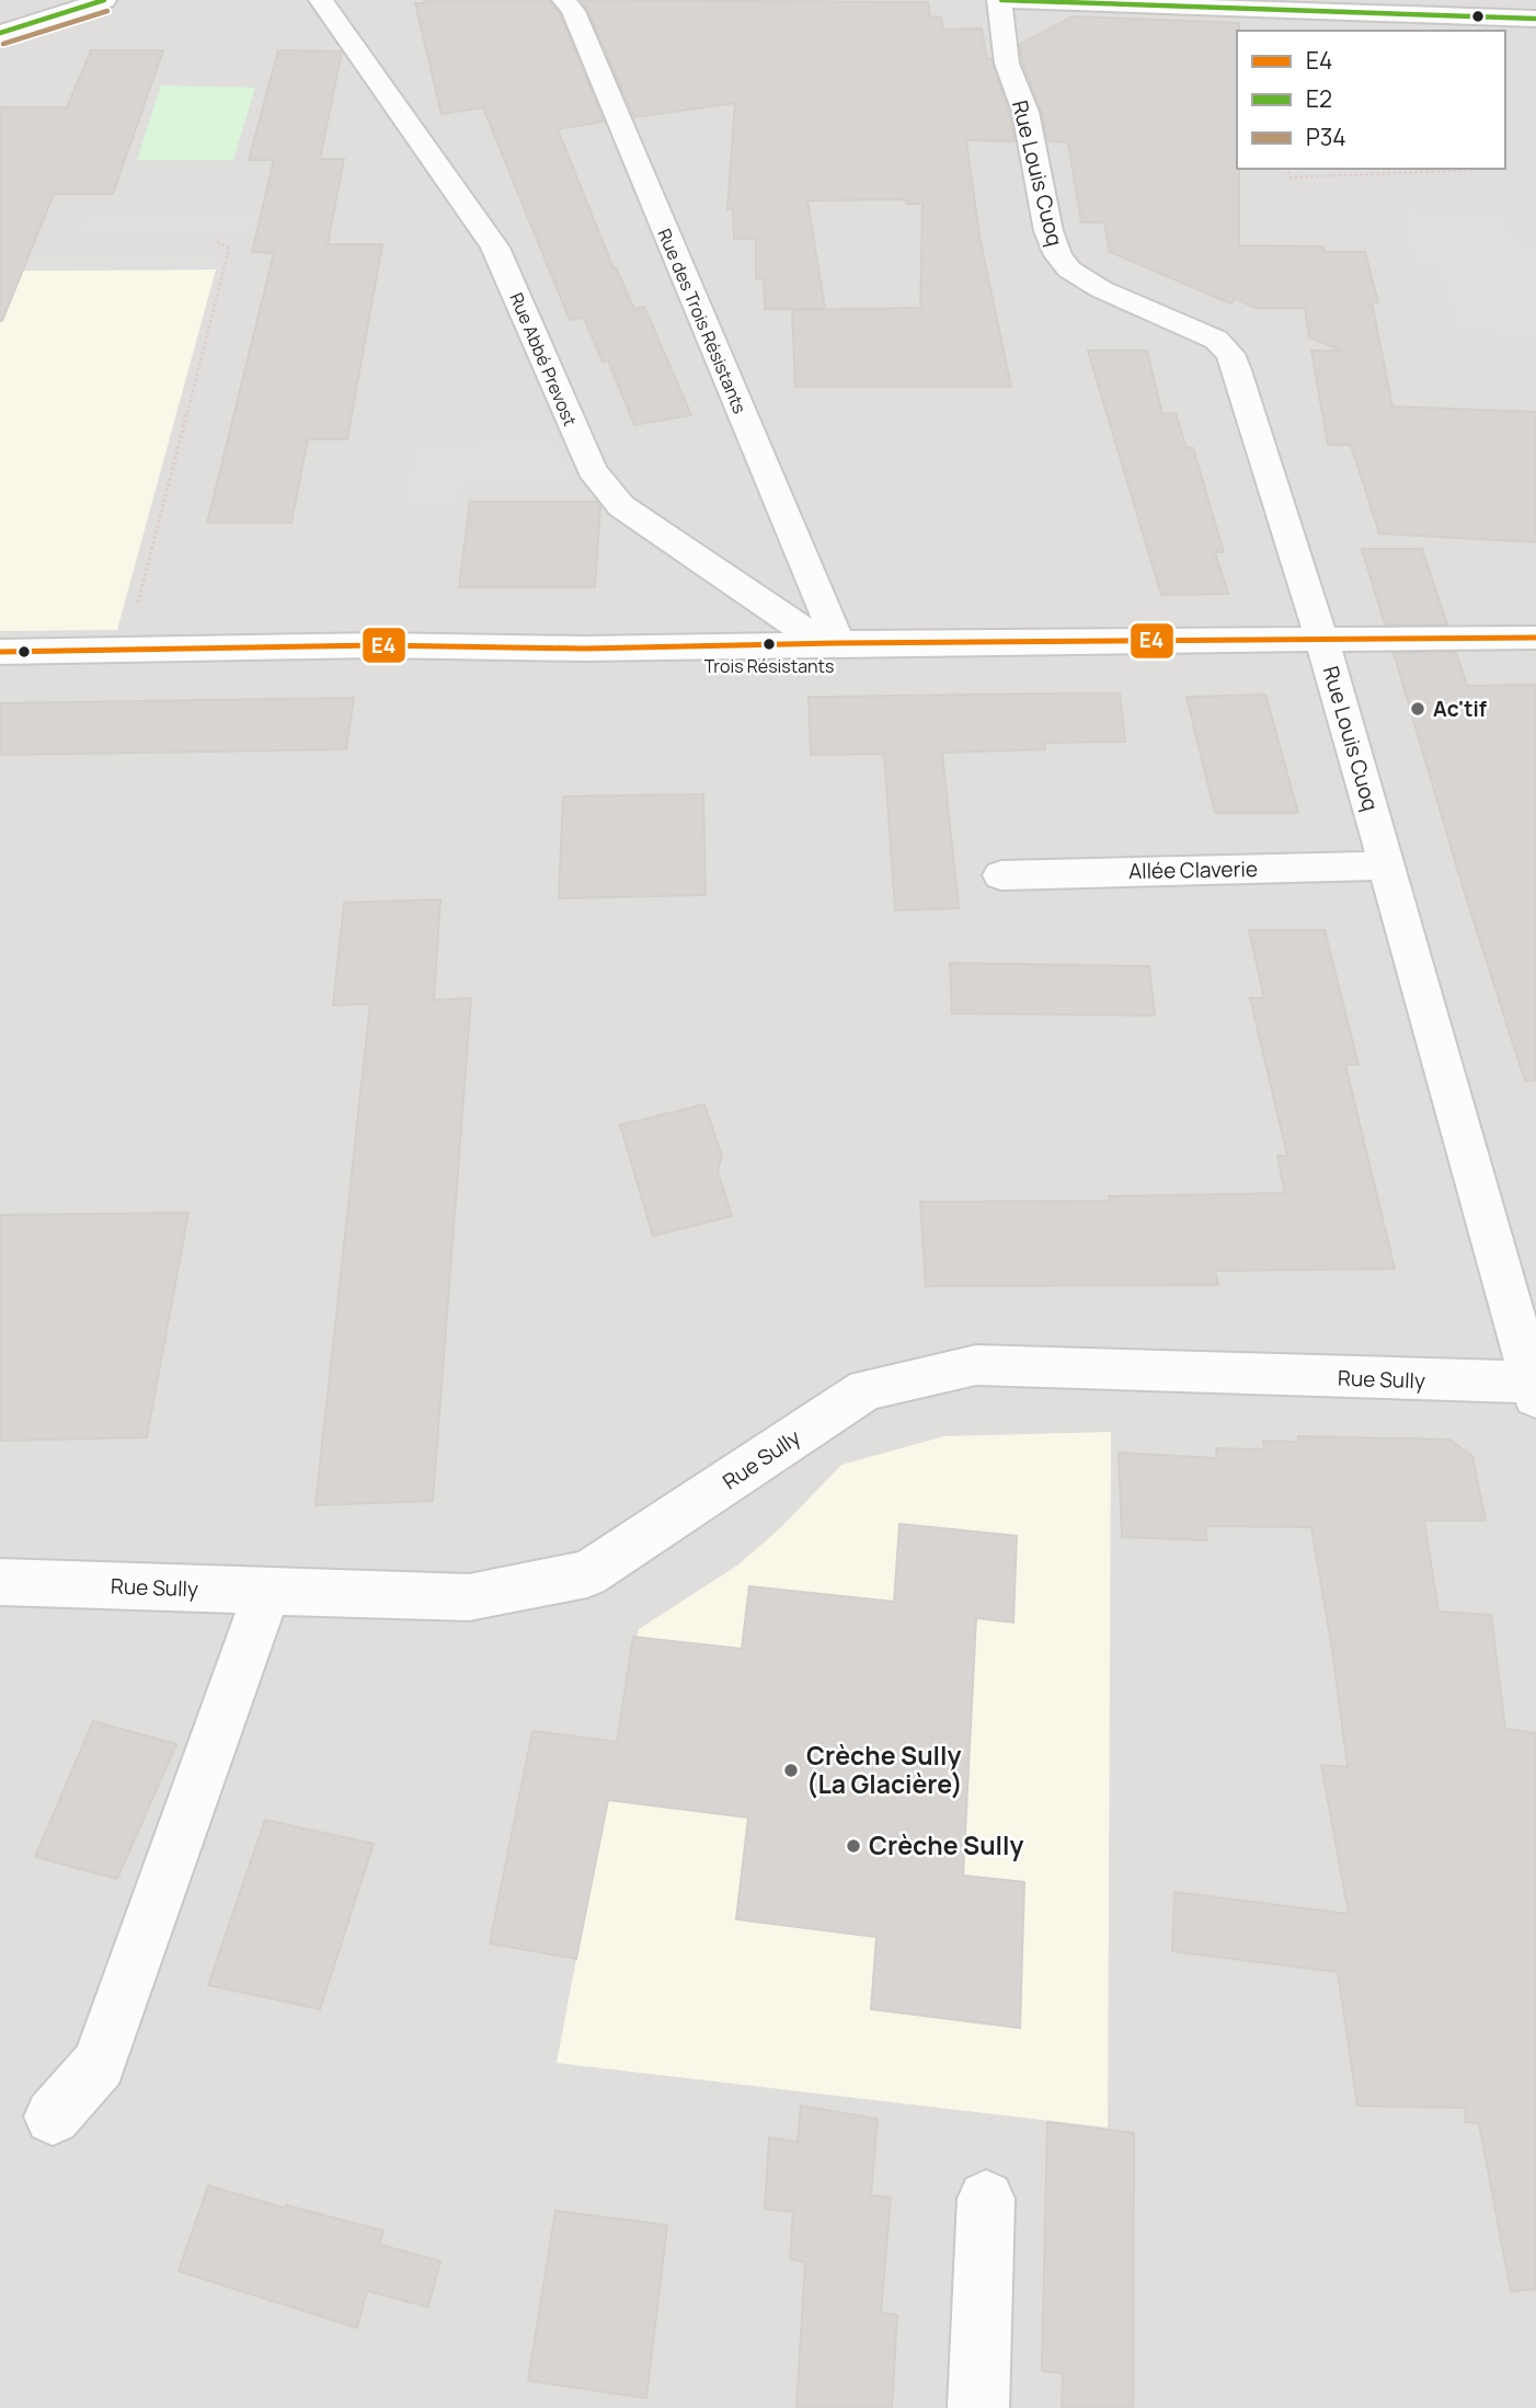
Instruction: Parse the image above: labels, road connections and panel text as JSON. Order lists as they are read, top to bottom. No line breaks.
{"streets":{"street":["Rue Louis Cuoq","Rue des Trois Résistants","Rue Abbé Prevost","Allée Claverie","Rue Sully"]},"crossings":[["Rue Louis Cuoq","Rue Abbé Prevost"],["Rue Louis Cuoq","Allée Claverie"],["Rue Louis Cuoq","Rue Sully"],["Rue des Trois Résistants","Rue Abbé Prevost"]],"places":["Trois Résistants","Ac'tif","Crèche Sully (La Glacière)","Crèche Sully"],"lines":["transit line E2","transit line P34","transit line E4"],"legend":["E4","E2","P34"]}
